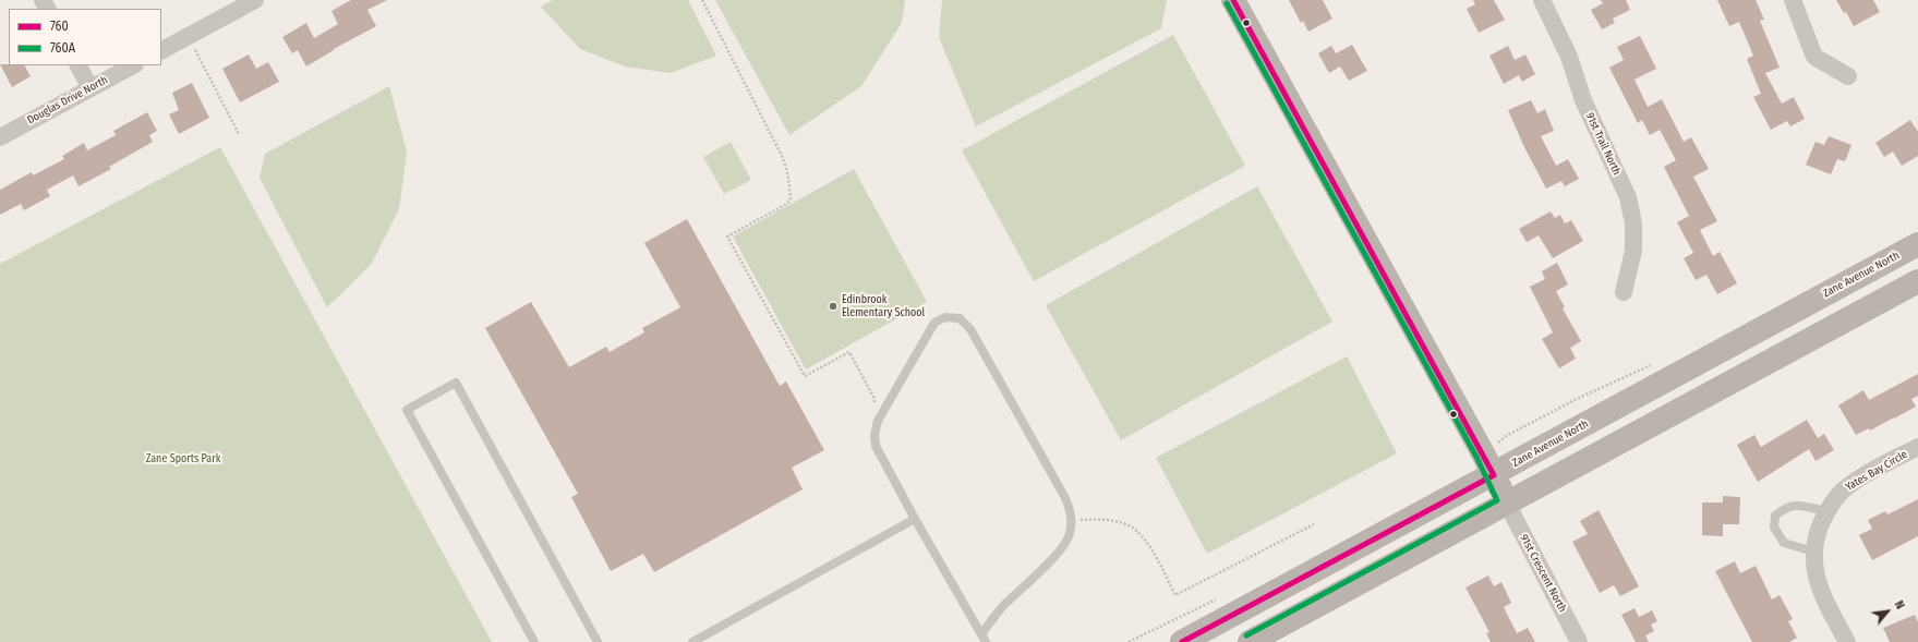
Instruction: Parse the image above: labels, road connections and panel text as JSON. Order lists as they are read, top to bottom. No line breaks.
{"streets":{"main road":["Zane Avenue North"],"street":["Douglas Drive North","91st Trail North","Yates Bay Circle","91st Crescent North"]},"parks":["Zane Sports Park"],"places":["Edinbrook Elementary School"],"lines":["transit line 760","transit line 760A"],"legend":["760","760A"],"north":"top right"}
